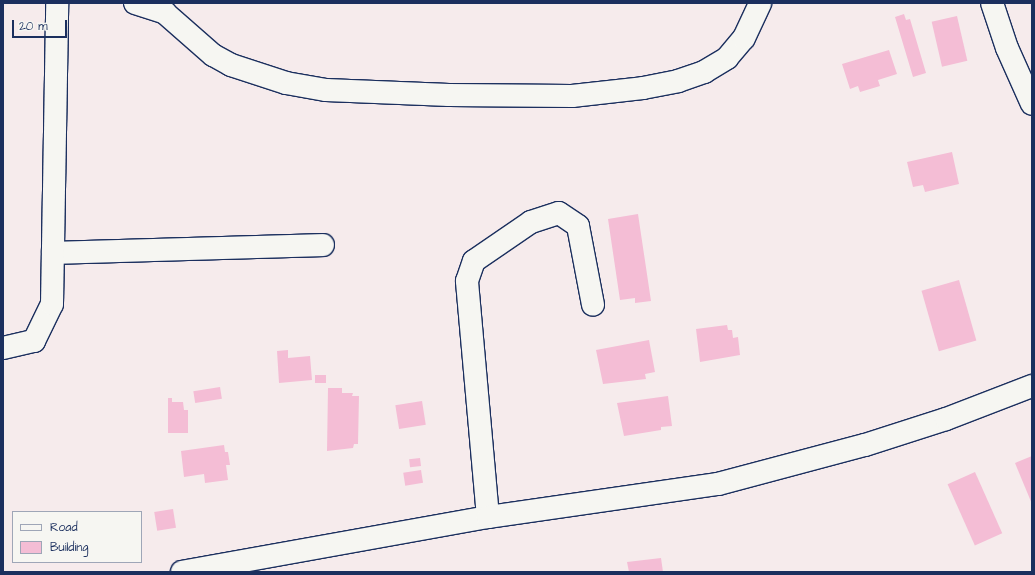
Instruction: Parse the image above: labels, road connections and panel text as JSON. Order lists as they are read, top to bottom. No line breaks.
{"legend":["Road","Building"],"scale_bar":"20 m"}
